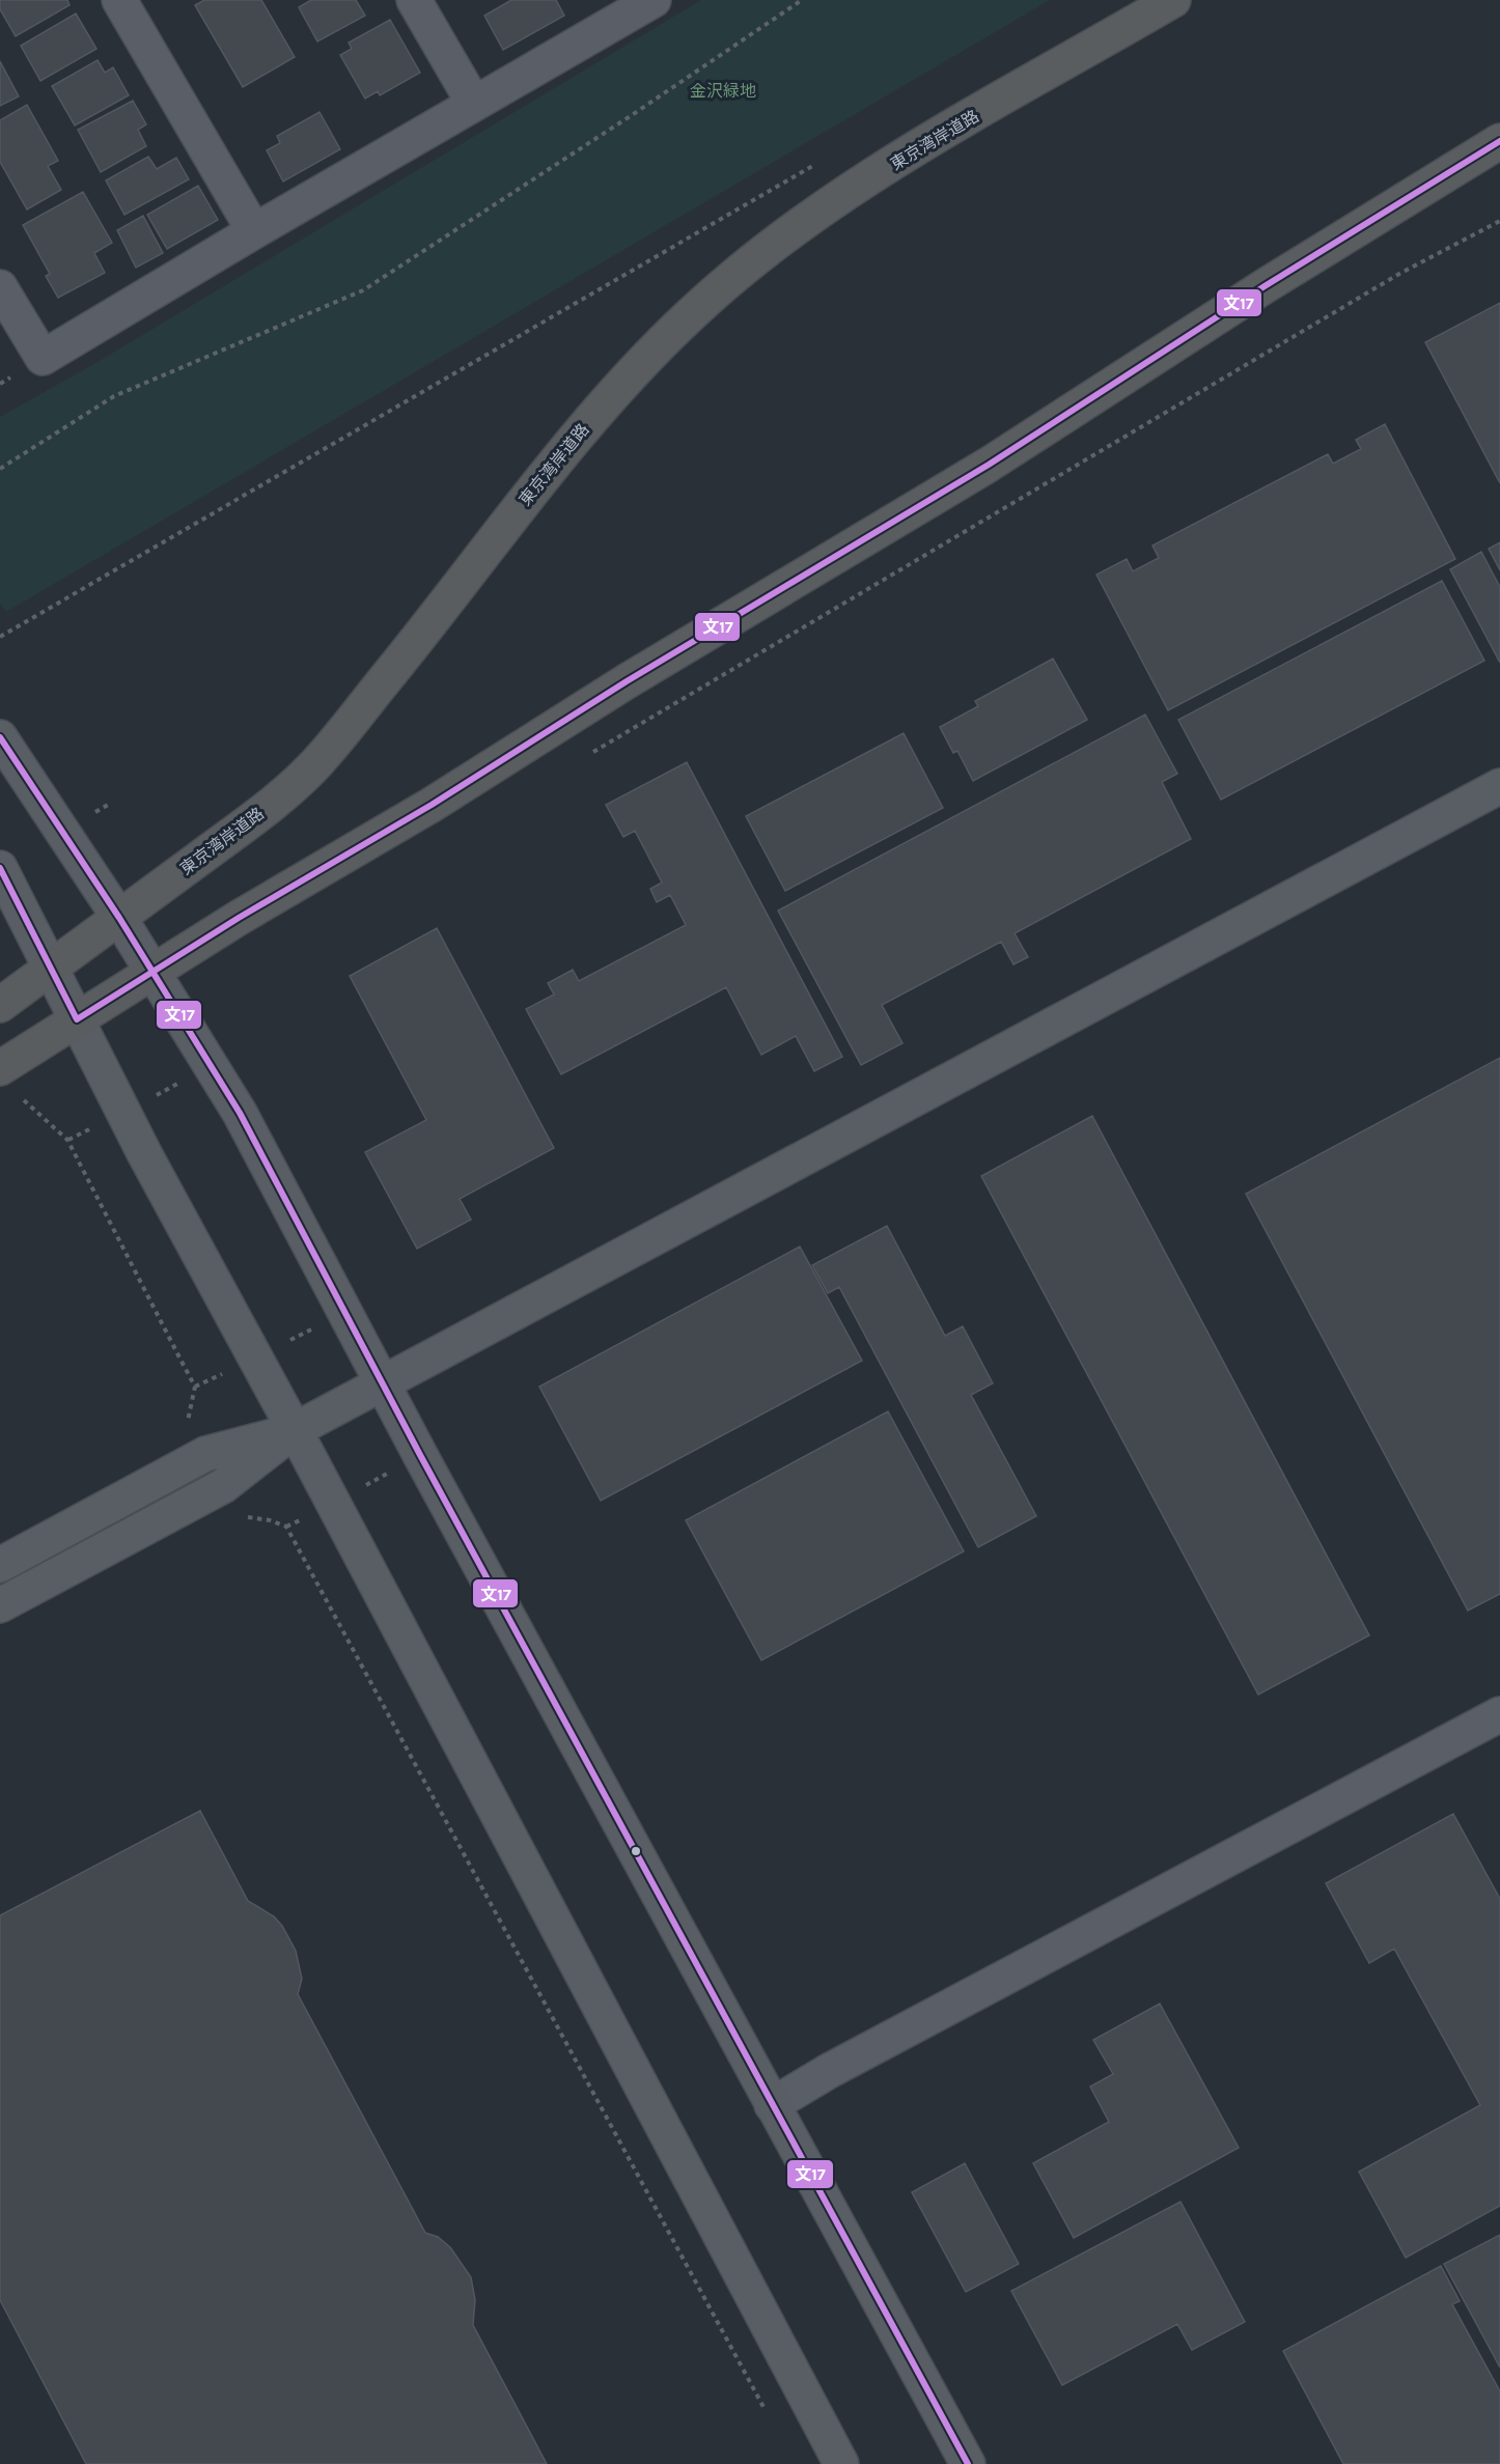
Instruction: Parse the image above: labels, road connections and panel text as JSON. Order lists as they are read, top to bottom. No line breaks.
{"streets":{"highway":["東京湾岸道路"]},"parks":["金沢緑地"],"lines":["transit line 文17"]}
